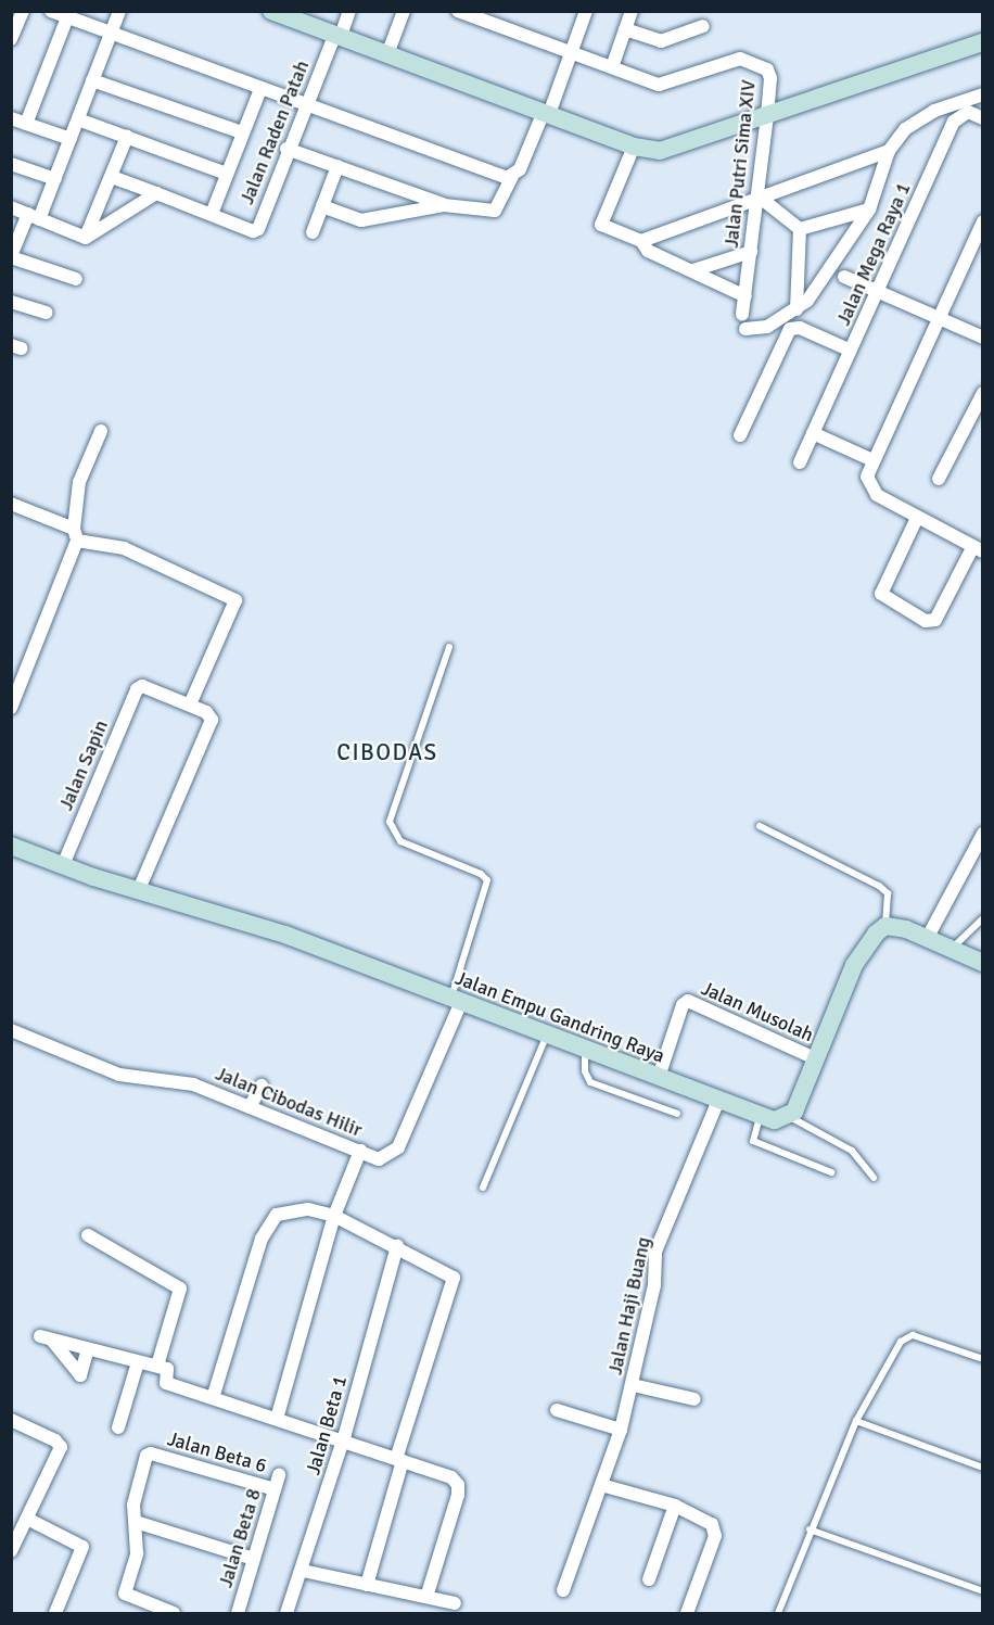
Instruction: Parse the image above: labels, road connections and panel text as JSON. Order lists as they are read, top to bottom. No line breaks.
{"streets":{"street":["Jalan Raden Patah","Jalan Putri Sima XIV","Jalan Mega Raya 1","Jalan Sapin","Jalan Musolah","Jalan Empu Gandring Raya","Jalan Cibodas Hilir","Jalan Haji Buang","Jalan Beta 1","Jalan Beta 6","Jalan Beta 8"]},"crossings":[["Jalan Sapin","Jalan Empu Gandring Raya"],["Jalan Musolah","Jalan Empu Gandring Raya"],["Jalan Empu Gandring Raya","Jalan Cibodas Hilir"],["Jalan Empu Gandring Raya","Jalan Haji Buang"],["Jalan Beta 6","Jalan Beta 8"]],"districts":["CIBODAS"]}
